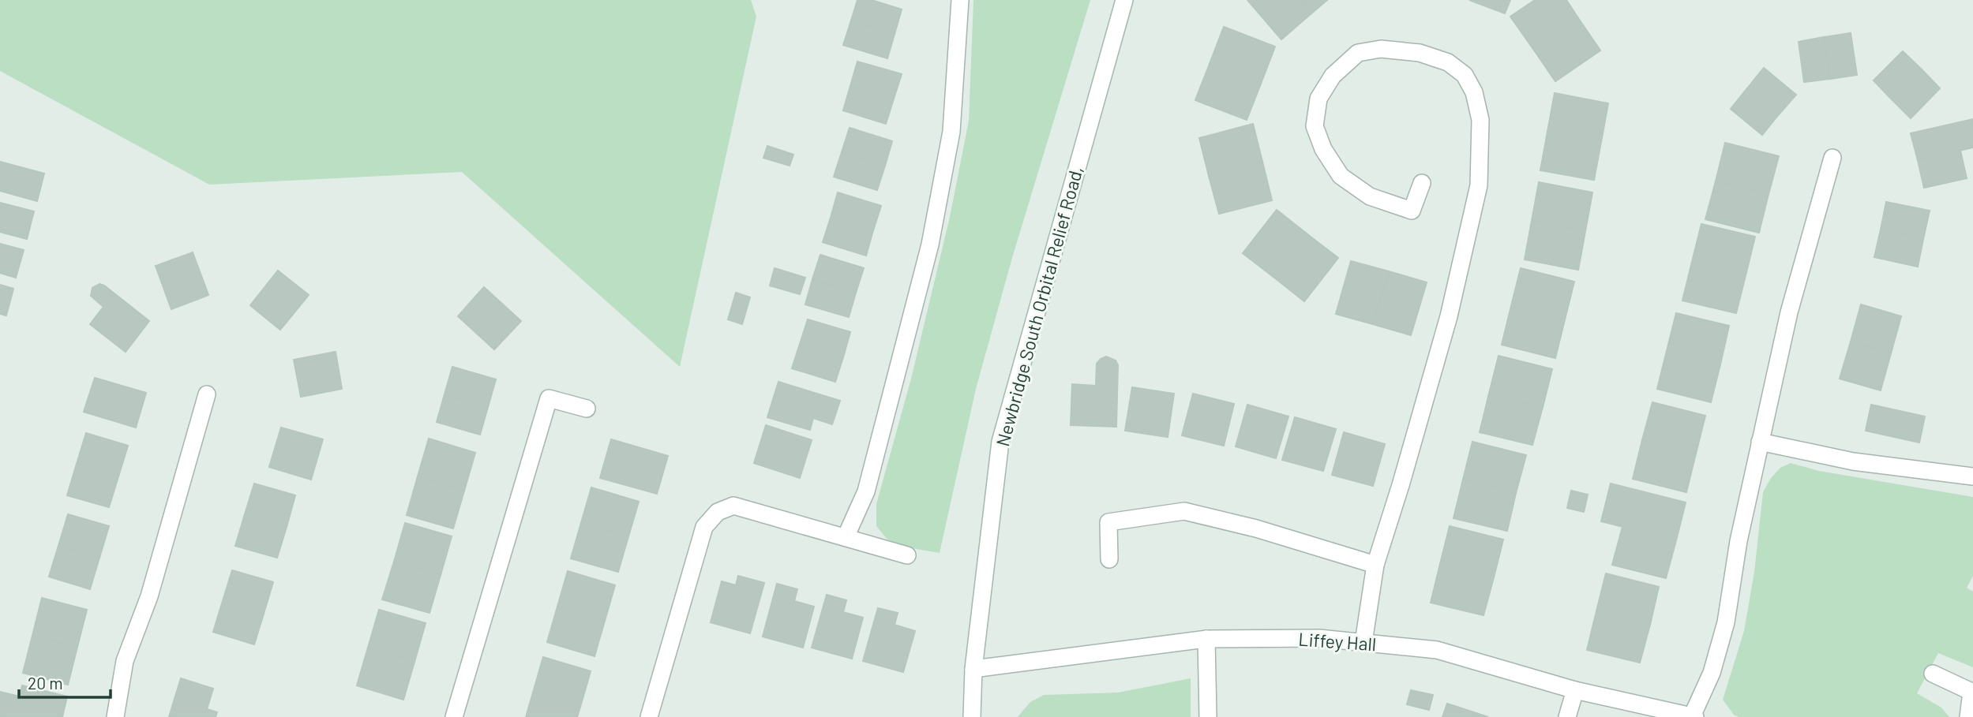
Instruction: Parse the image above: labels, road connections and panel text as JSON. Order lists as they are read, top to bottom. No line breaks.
{"streets":{"street":["Newbridge South Orbital Relief Road,","Liffey Hall"]},"crossings":[["Newbridge South Orbital Relief Road,","Liffey Hall"]],"scale_bar":"20 m"}
